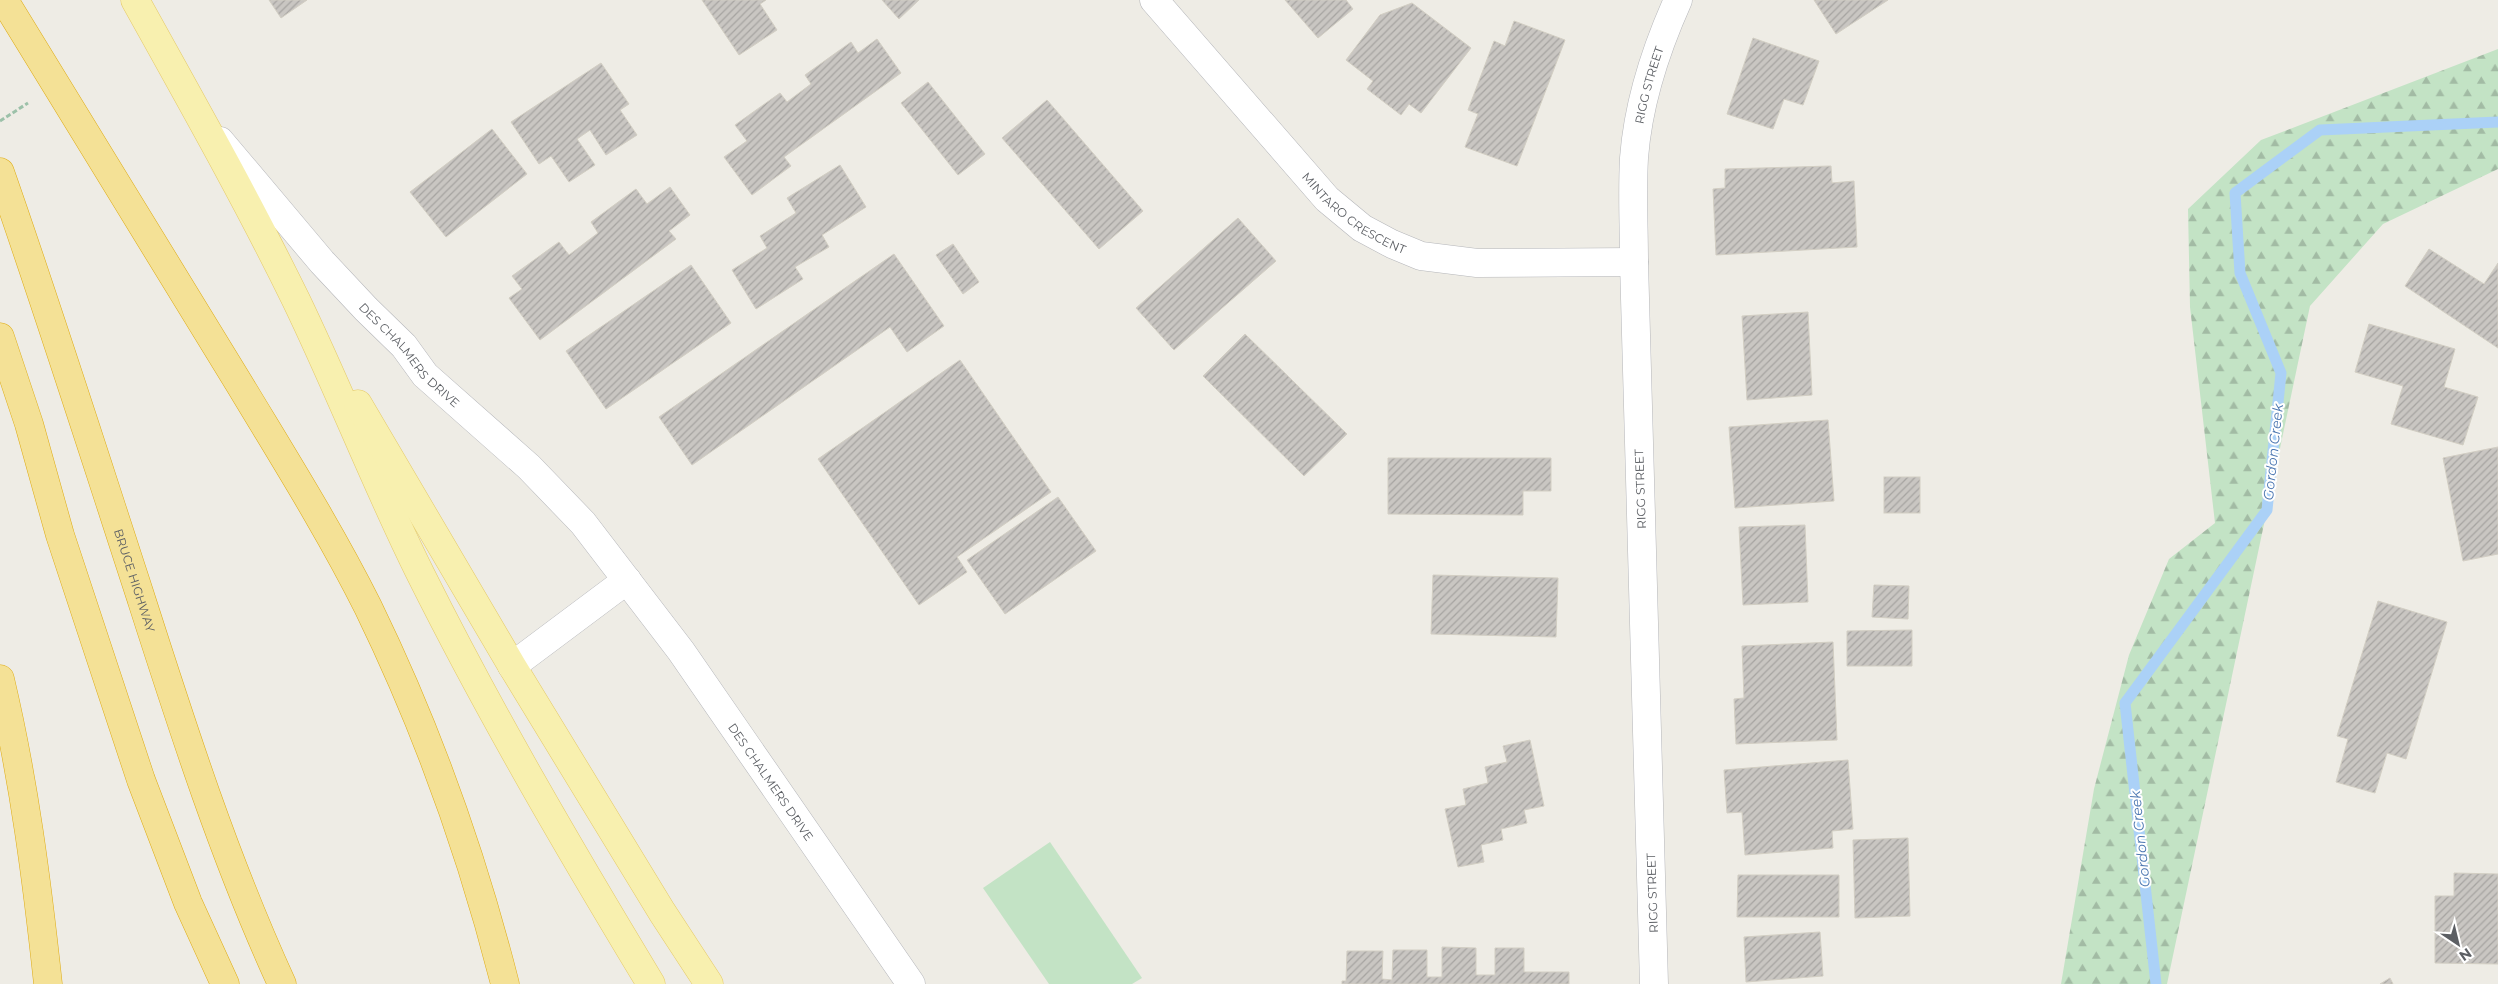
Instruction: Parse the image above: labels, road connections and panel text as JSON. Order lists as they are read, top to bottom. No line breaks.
{"streets":{"highway":["BRUCE HIGHWAY"],"main road":["DES CHALMERS DRIVE"],"street":["RIGG STREET","MINTARO CRESCENT"]},"crossings":[["RIGG STREET","MINTARO CRESCENT"]],"water":["Gordon Creek"],"north":"bottom right"}
